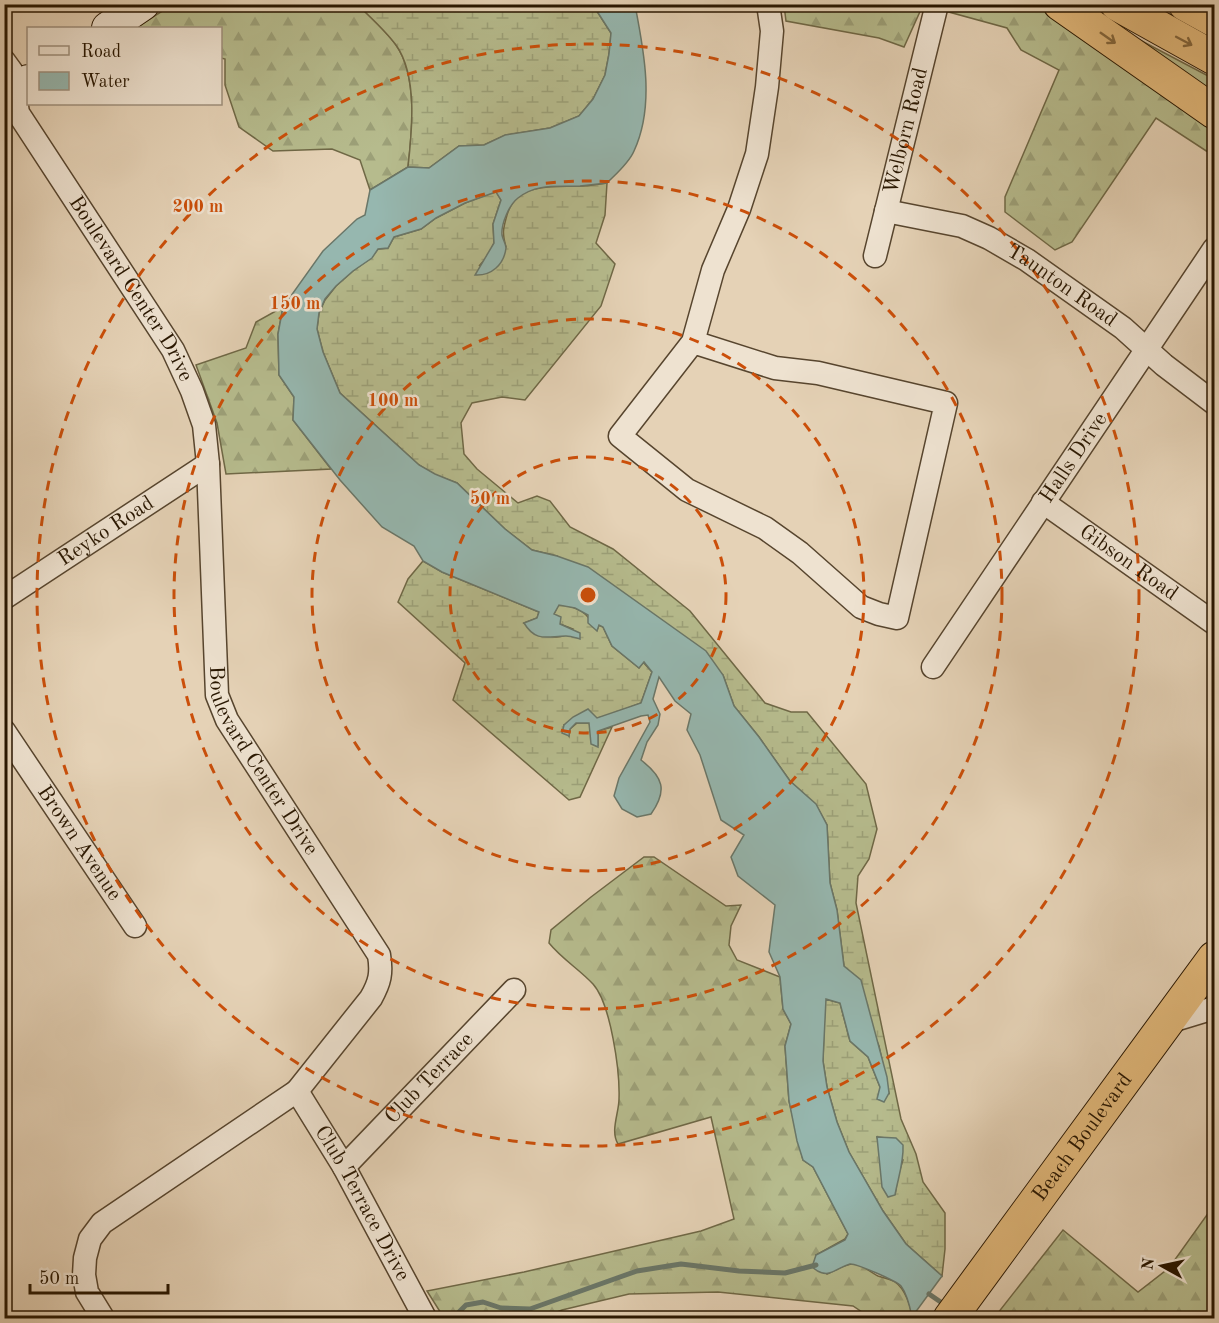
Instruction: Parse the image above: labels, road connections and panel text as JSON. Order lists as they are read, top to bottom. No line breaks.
{"streets":{"highway":["Beach Boulevard"],"street":["Welborn Road","Taunton Road","Boulevard Center Drive","Halls Drive","Reyko Road","Gibson Road","Brown Avenue","Club Terrace","Club Terrace Drive"]},"crossings":[["Welborn Road","Taunton Road"],["Taunton Road","Halls Drive"],["Boulevard Center Drive","Reyko Road"],["Boulevard Center Drive","Club Terrace Drive"],["Halls Drive","Gibson Road"],["Club Terrace","Club Terrace Drive"]],"legend":["Road","Water"],"scale_bar":"50 m","north":"left","rings":["200 m","150 m","100 m","50 m"]}
